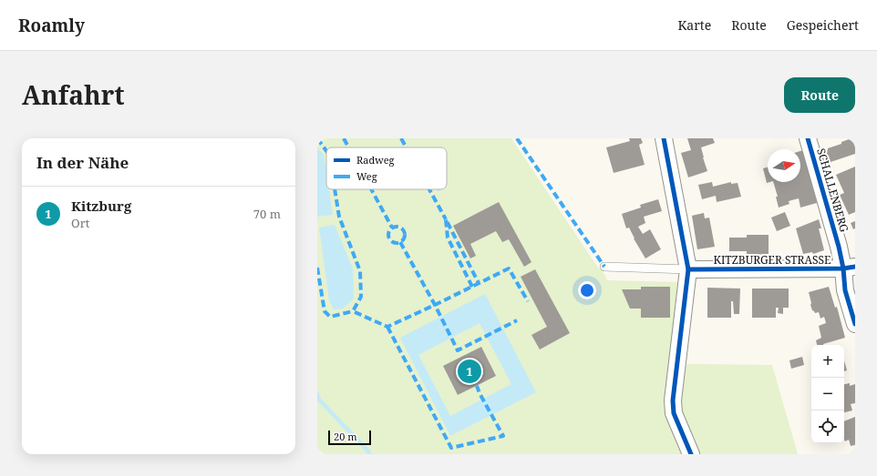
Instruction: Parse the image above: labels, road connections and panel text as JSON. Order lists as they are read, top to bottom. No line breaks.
{"streets":{"street":["SCHALLENBERG","KITZBURGER STRASSE"]},"crossings":[["SCHALLENBERG","KITZBURGER STRASSE"]],"legend":["Radweg","Weg"],"scale_bar":"20 m","north":"right","page":{"header":"Roamly","nav":["Karte","Route","Gespeichert"],"title":"Anfahrt","buttons":"Route","heading":"In der Nähe","list":[{"mark":"1","name":"Kitzburg","note":"Ort","value":"70 m"}],"map_buttons":["+","−"],"pins":"1","scale":"20 m"}}
